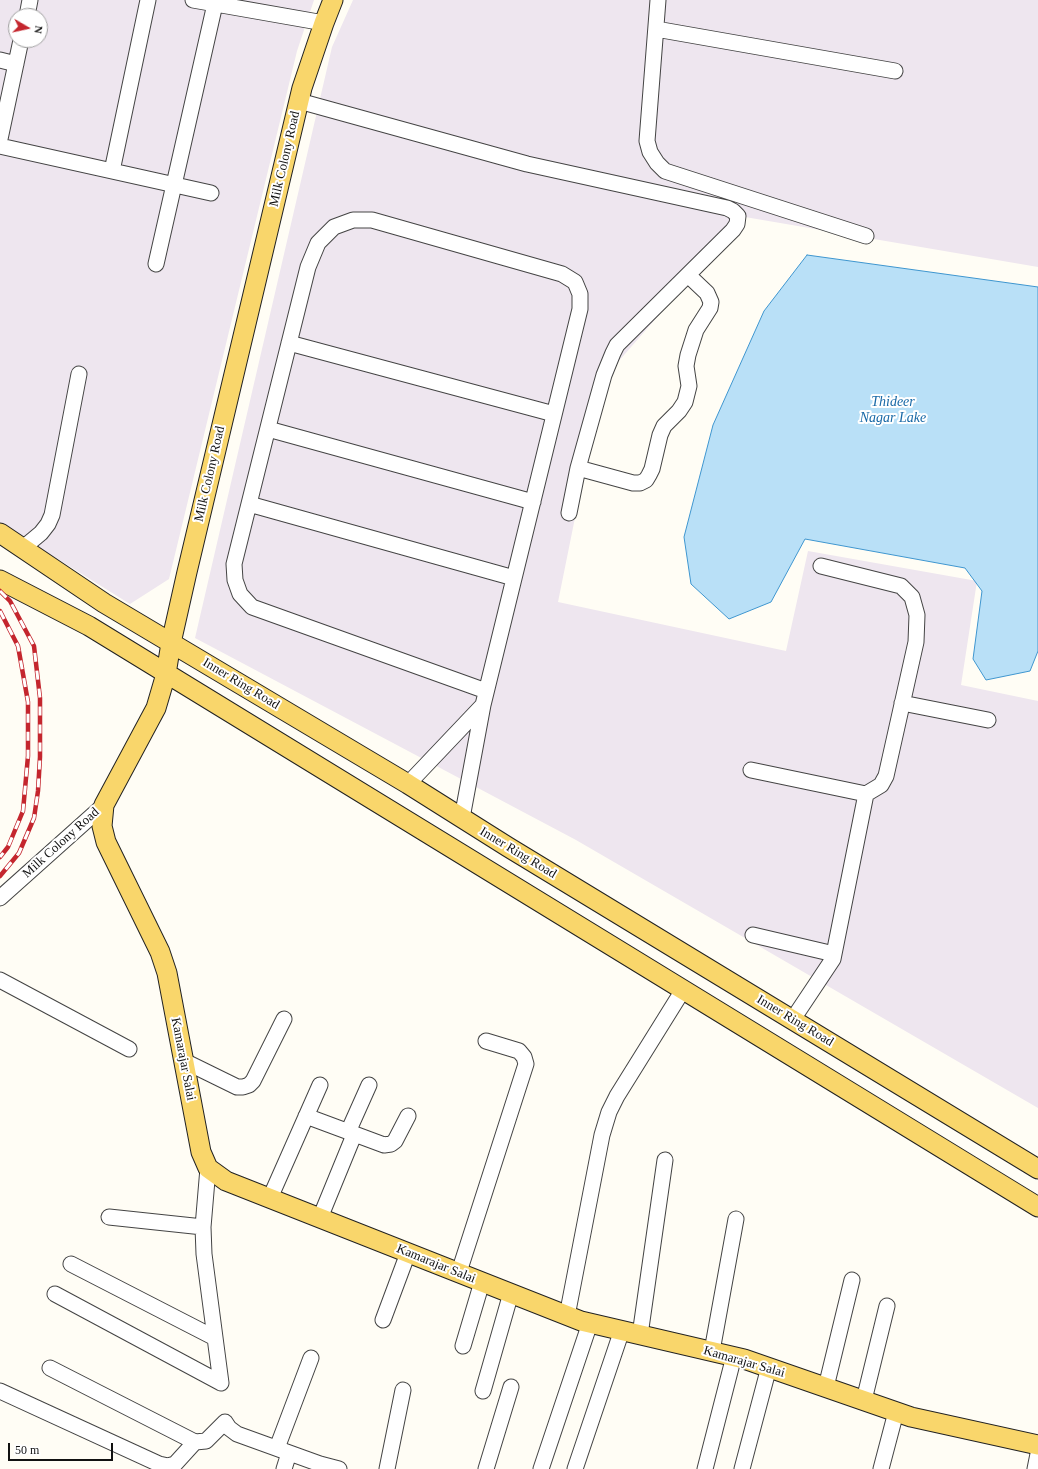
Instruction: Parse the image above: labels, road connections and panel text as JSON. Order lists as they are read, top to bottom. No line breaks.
{"streets":{"main road":["Milk Colony Road","Inner Ring Road","Kamarajar Salai"]},"crossings":[["Milk Colony Road","Inner Ring Road"],["Milk Colony Road","Kamarajar Salai"]],"water":["Thideer Nagar Lake"],"scale_bar":"50 m","north":"right"}
